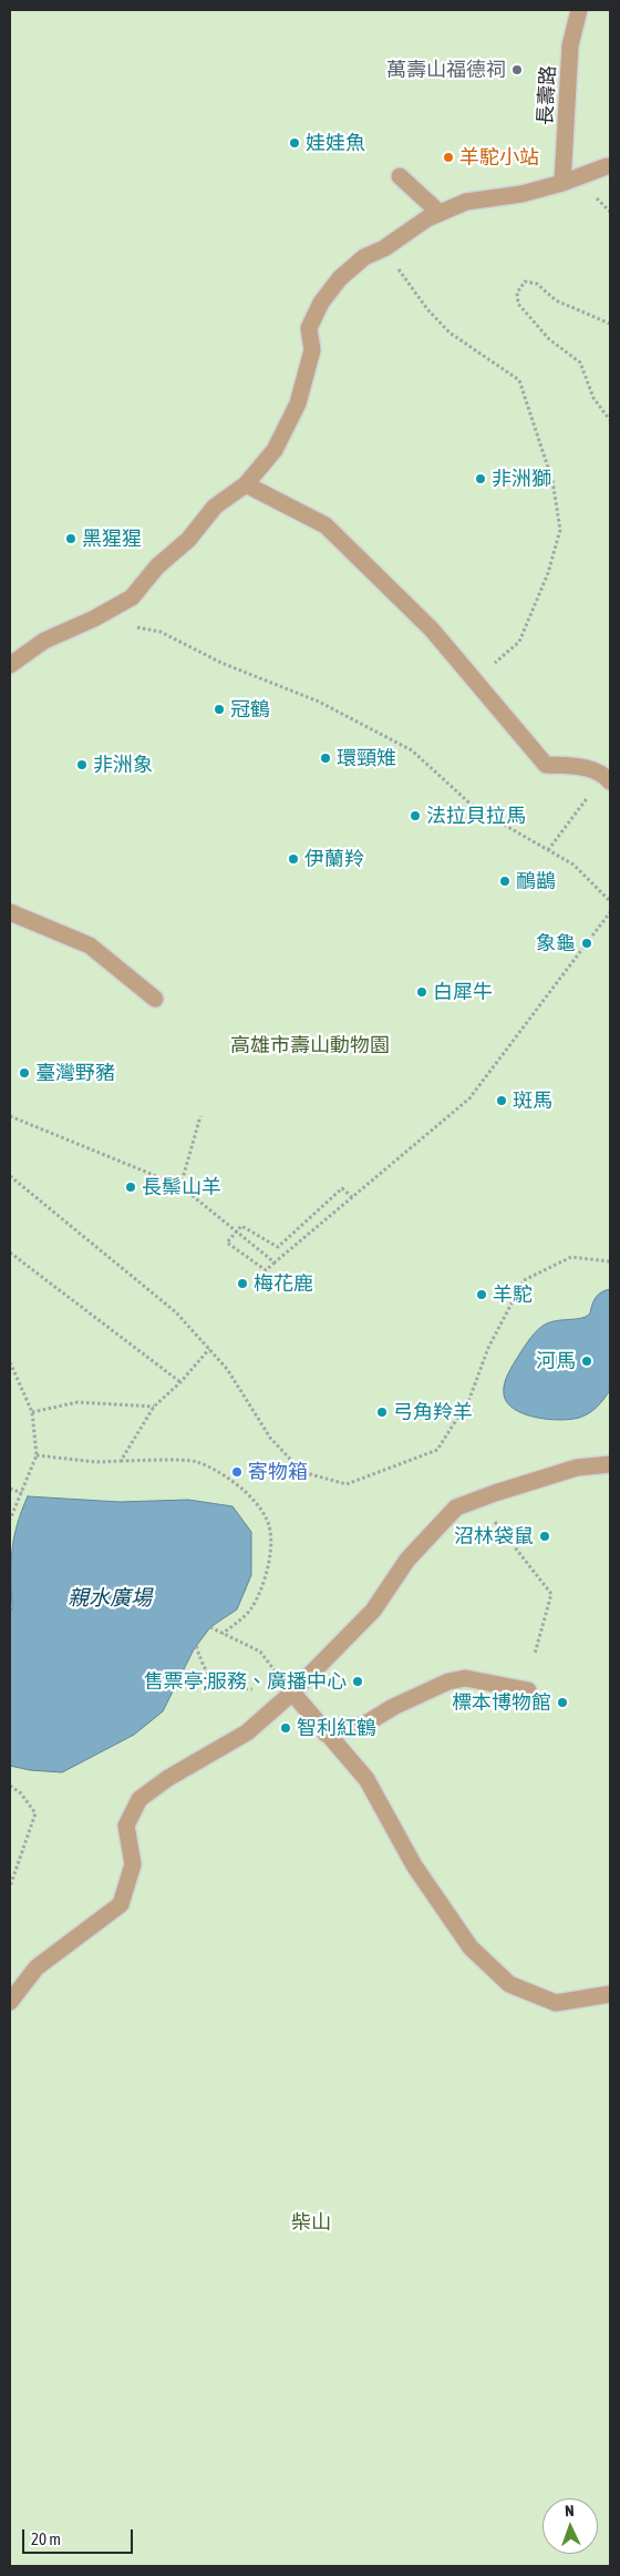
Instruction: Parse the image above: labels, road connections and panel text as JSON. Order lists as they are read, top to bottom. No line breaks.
{"streets":{"lane":["長壽路"]},"water":["親水廣場"],"parks":["高雄市壽山動物園","柴山"],"places":["萬壽山福德祠","娃娃魚","羊駝小站","非洲獅","黑猩猩","冠鶴","環頸雉","非洲象","法拉貝拉馬","伊蘭羚","鴯鶓","象龜","白犀牛","臺灣野豬","斑馬","長鬃山羊","梅花鹿","羊駝","河馬","弓角羚羊","寄物箱","沼林袋鼠","售票亭;服務、廣播中心","標本博物館","智利紅鶴"],"scale_bar":"20 m","north":"top"}
